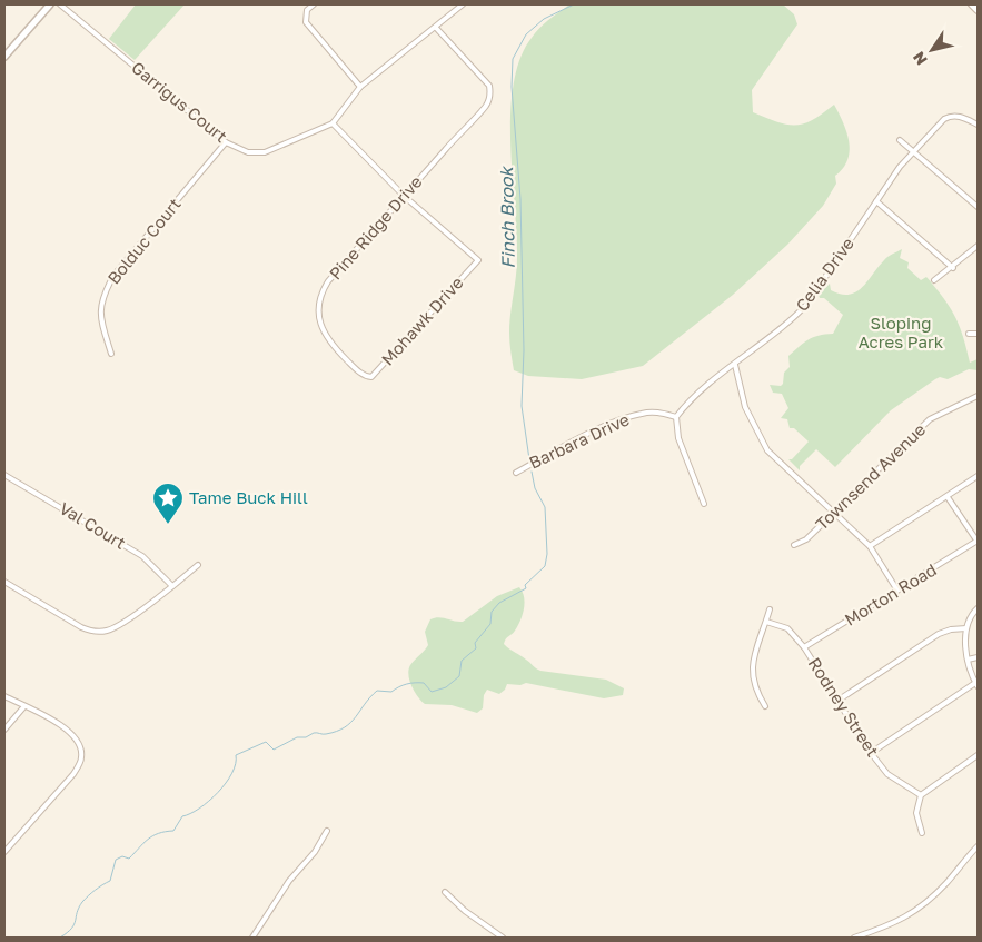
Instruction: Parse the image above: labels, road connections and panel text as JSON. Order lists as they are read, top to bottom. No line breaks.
{"streets":{"street":["Garrigus Court","Pine Ridge Drive","Bolduc Court","Celia Drive","Mohawk Drive","Barbara Drive","Townsend Avenue","Val Court","Morton Road","Rodney Street"]},"crossings":[["Garrigus Court","Pine Ridge Drive"],["Garrigus Court","Bolduc Court"],["Pine Ridge Drive","Mohawk Drive"],["Celia Drive","Barbara Drive"],["Morton Road","Rodney Street"]],"water":["Finch Brook"],"parks":["Sloping Acres Park"],"places":{"place":["Tame Buck Hill"]},"north":"bottom left"}
